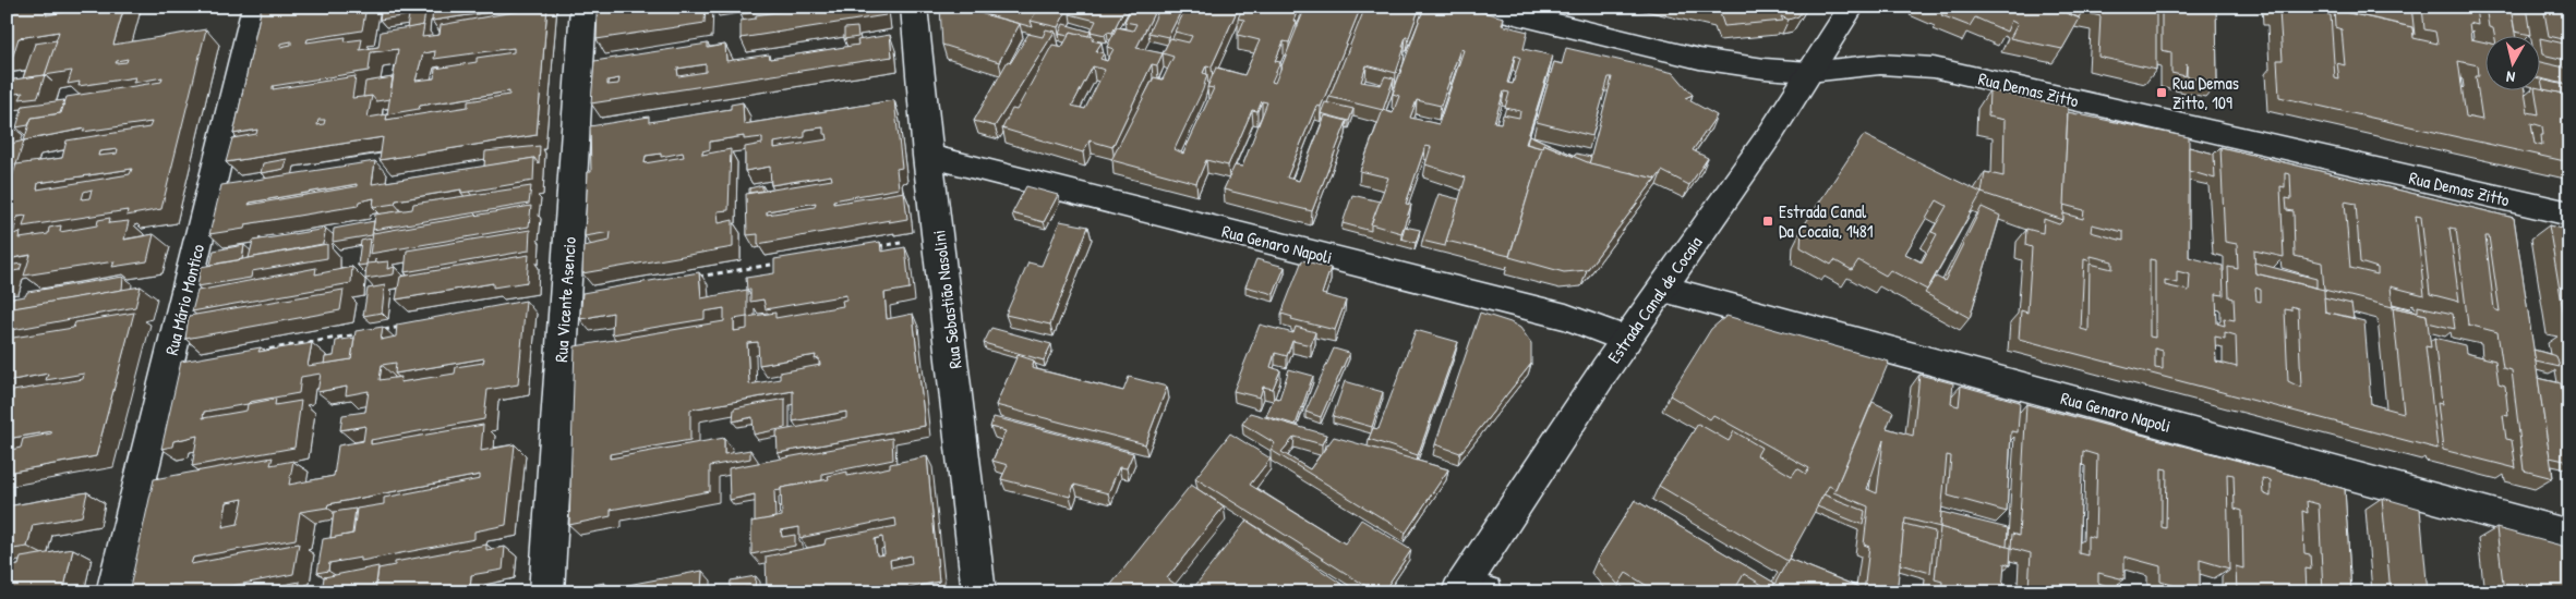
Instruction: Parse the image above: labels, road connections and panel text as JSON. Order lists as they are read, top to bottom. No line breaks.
{"streets":{"street":["Rua Demas Zitto","Rua Genaro Napoli","Rua Mário Montico","Rua Vicente Asencio","Rua Sebastião Nasolini","Estrada Canal de Cocaia"]},"crossings":[["Rua Demas Zitto","Estrada Canal de Cocaia"],["Rua Genaro Napoli","Rua Sebastião Nasolini"],["Rua Genaro Napoli","Estrada Canal de Cocaia"]],"places":{"transit":["Rua Demas Zitto, 109","Estrada Canal Da Cocaia, 1481"]},"north":"bottom"}
